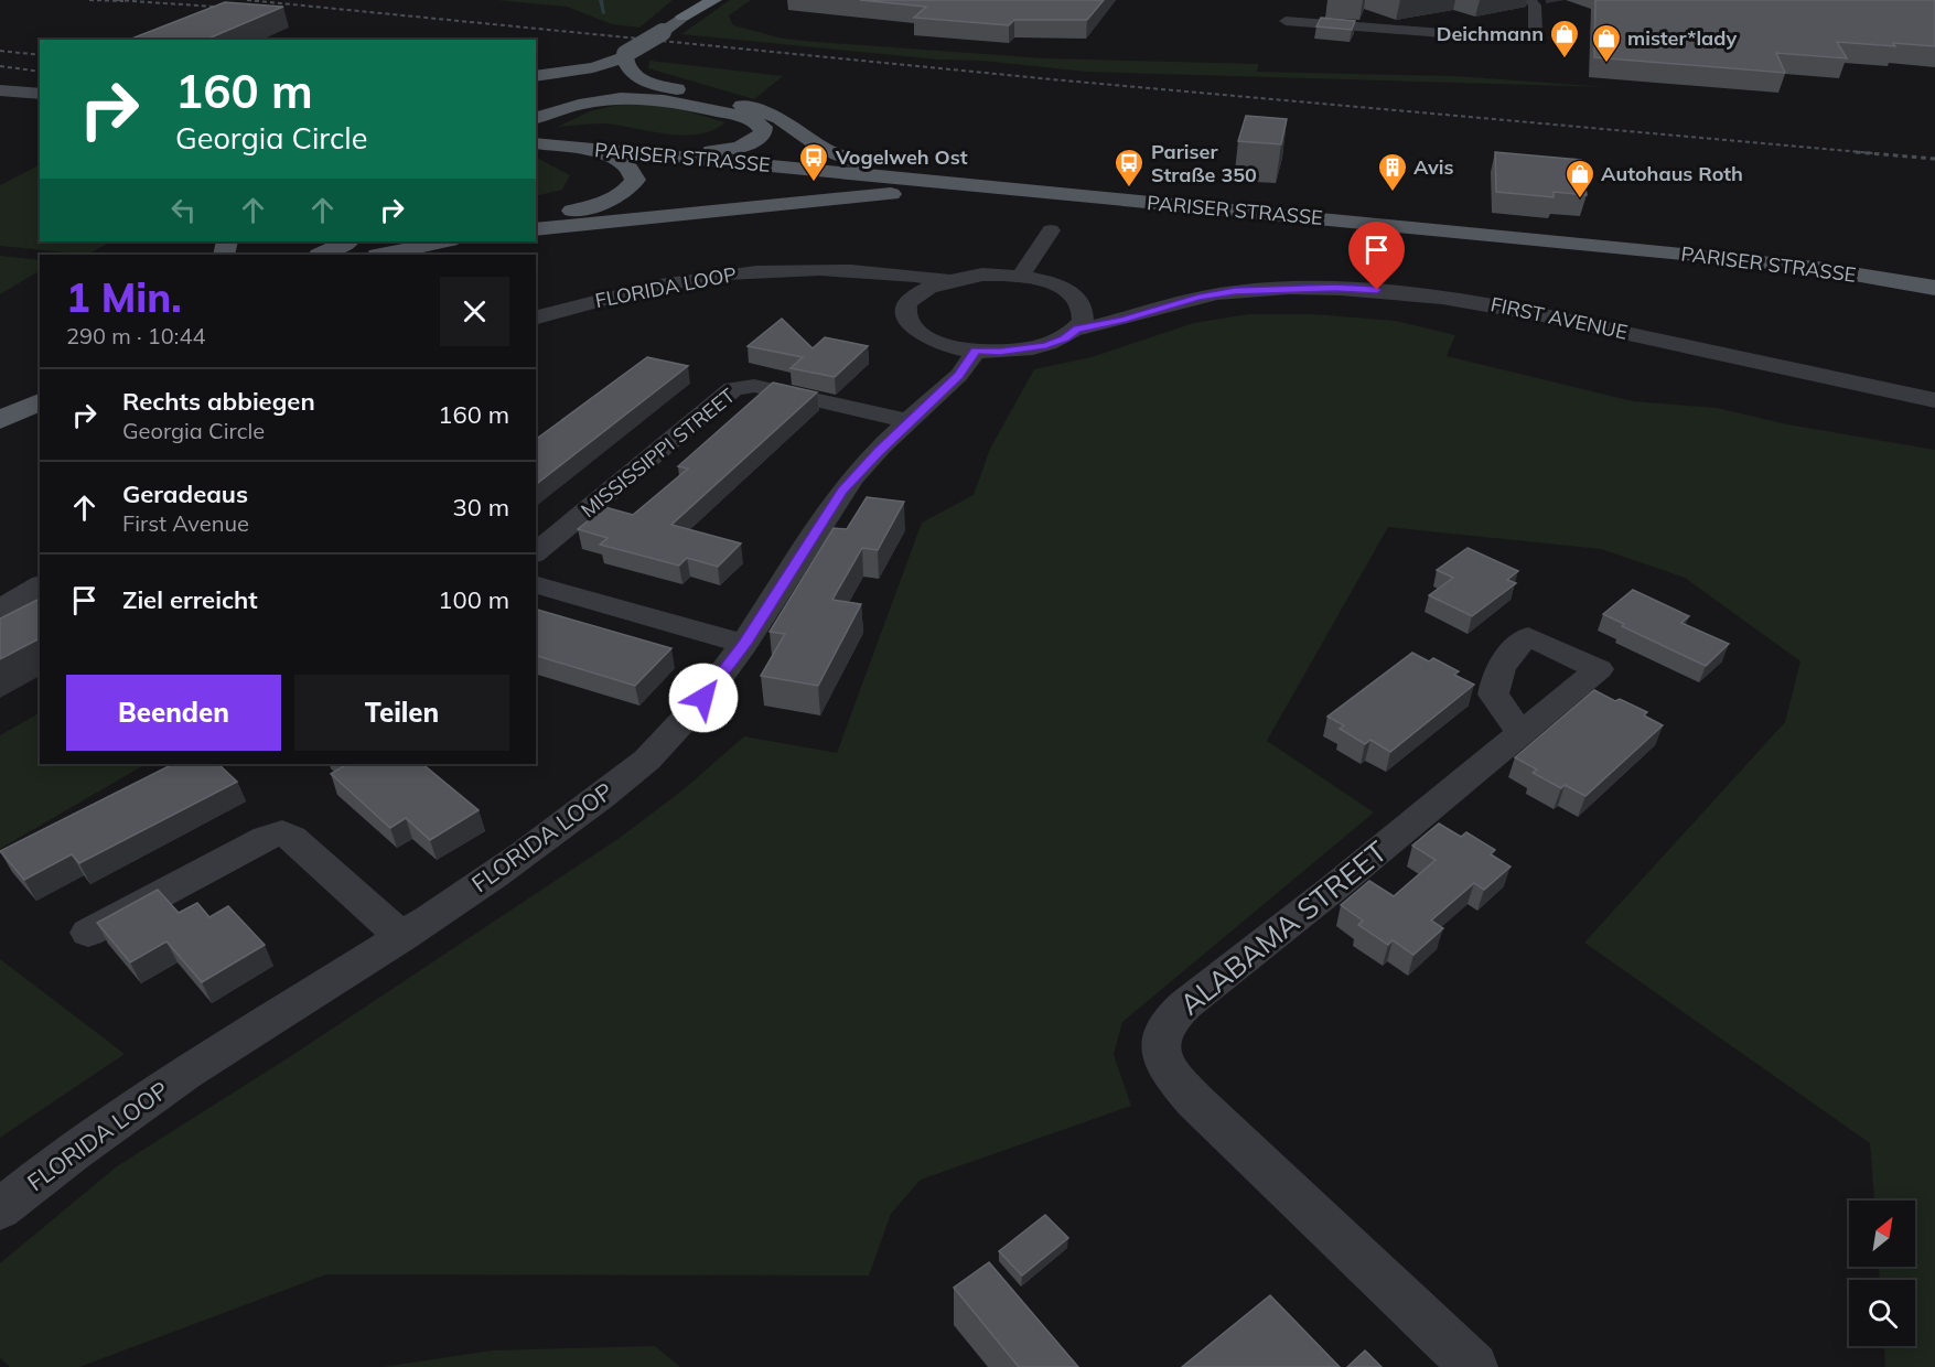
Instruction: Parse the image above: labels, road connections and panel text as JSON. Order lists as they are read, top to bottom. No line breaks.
{"streets":{"main road":["PARISER STRASSE"],"street":["FLORIDA LOOP","FIRST AVENUE","MISSISSIPPI STREET","ALABAMA STREET"]},"crossings":[["FLORIDA LOOP","FIRST AVENUE"],["FLORIDA LOOP","MISSISSIPPI STREET"]],"places":{"shop":["Deichmann","mister*lady","Autohaus Roth"],"bus stop":["Vogelweh Ost","Pariser Straße 350"],"building":["Avis"]},"north":"top right","page":{"turn":["160 m","Georgia Circle"],"heading":["1 Min.","290 m · 10:44"],"list":[{"name":"Rechts abbiegen","note":"Georgia Circle","value":"160 m"},{"name":"Geradeaus","note":"First Avenue","value":"30 m"},{"name":"Ziel erreicht","value":"100 m"}],"buttons":["Beenden","Teilen"]}}
